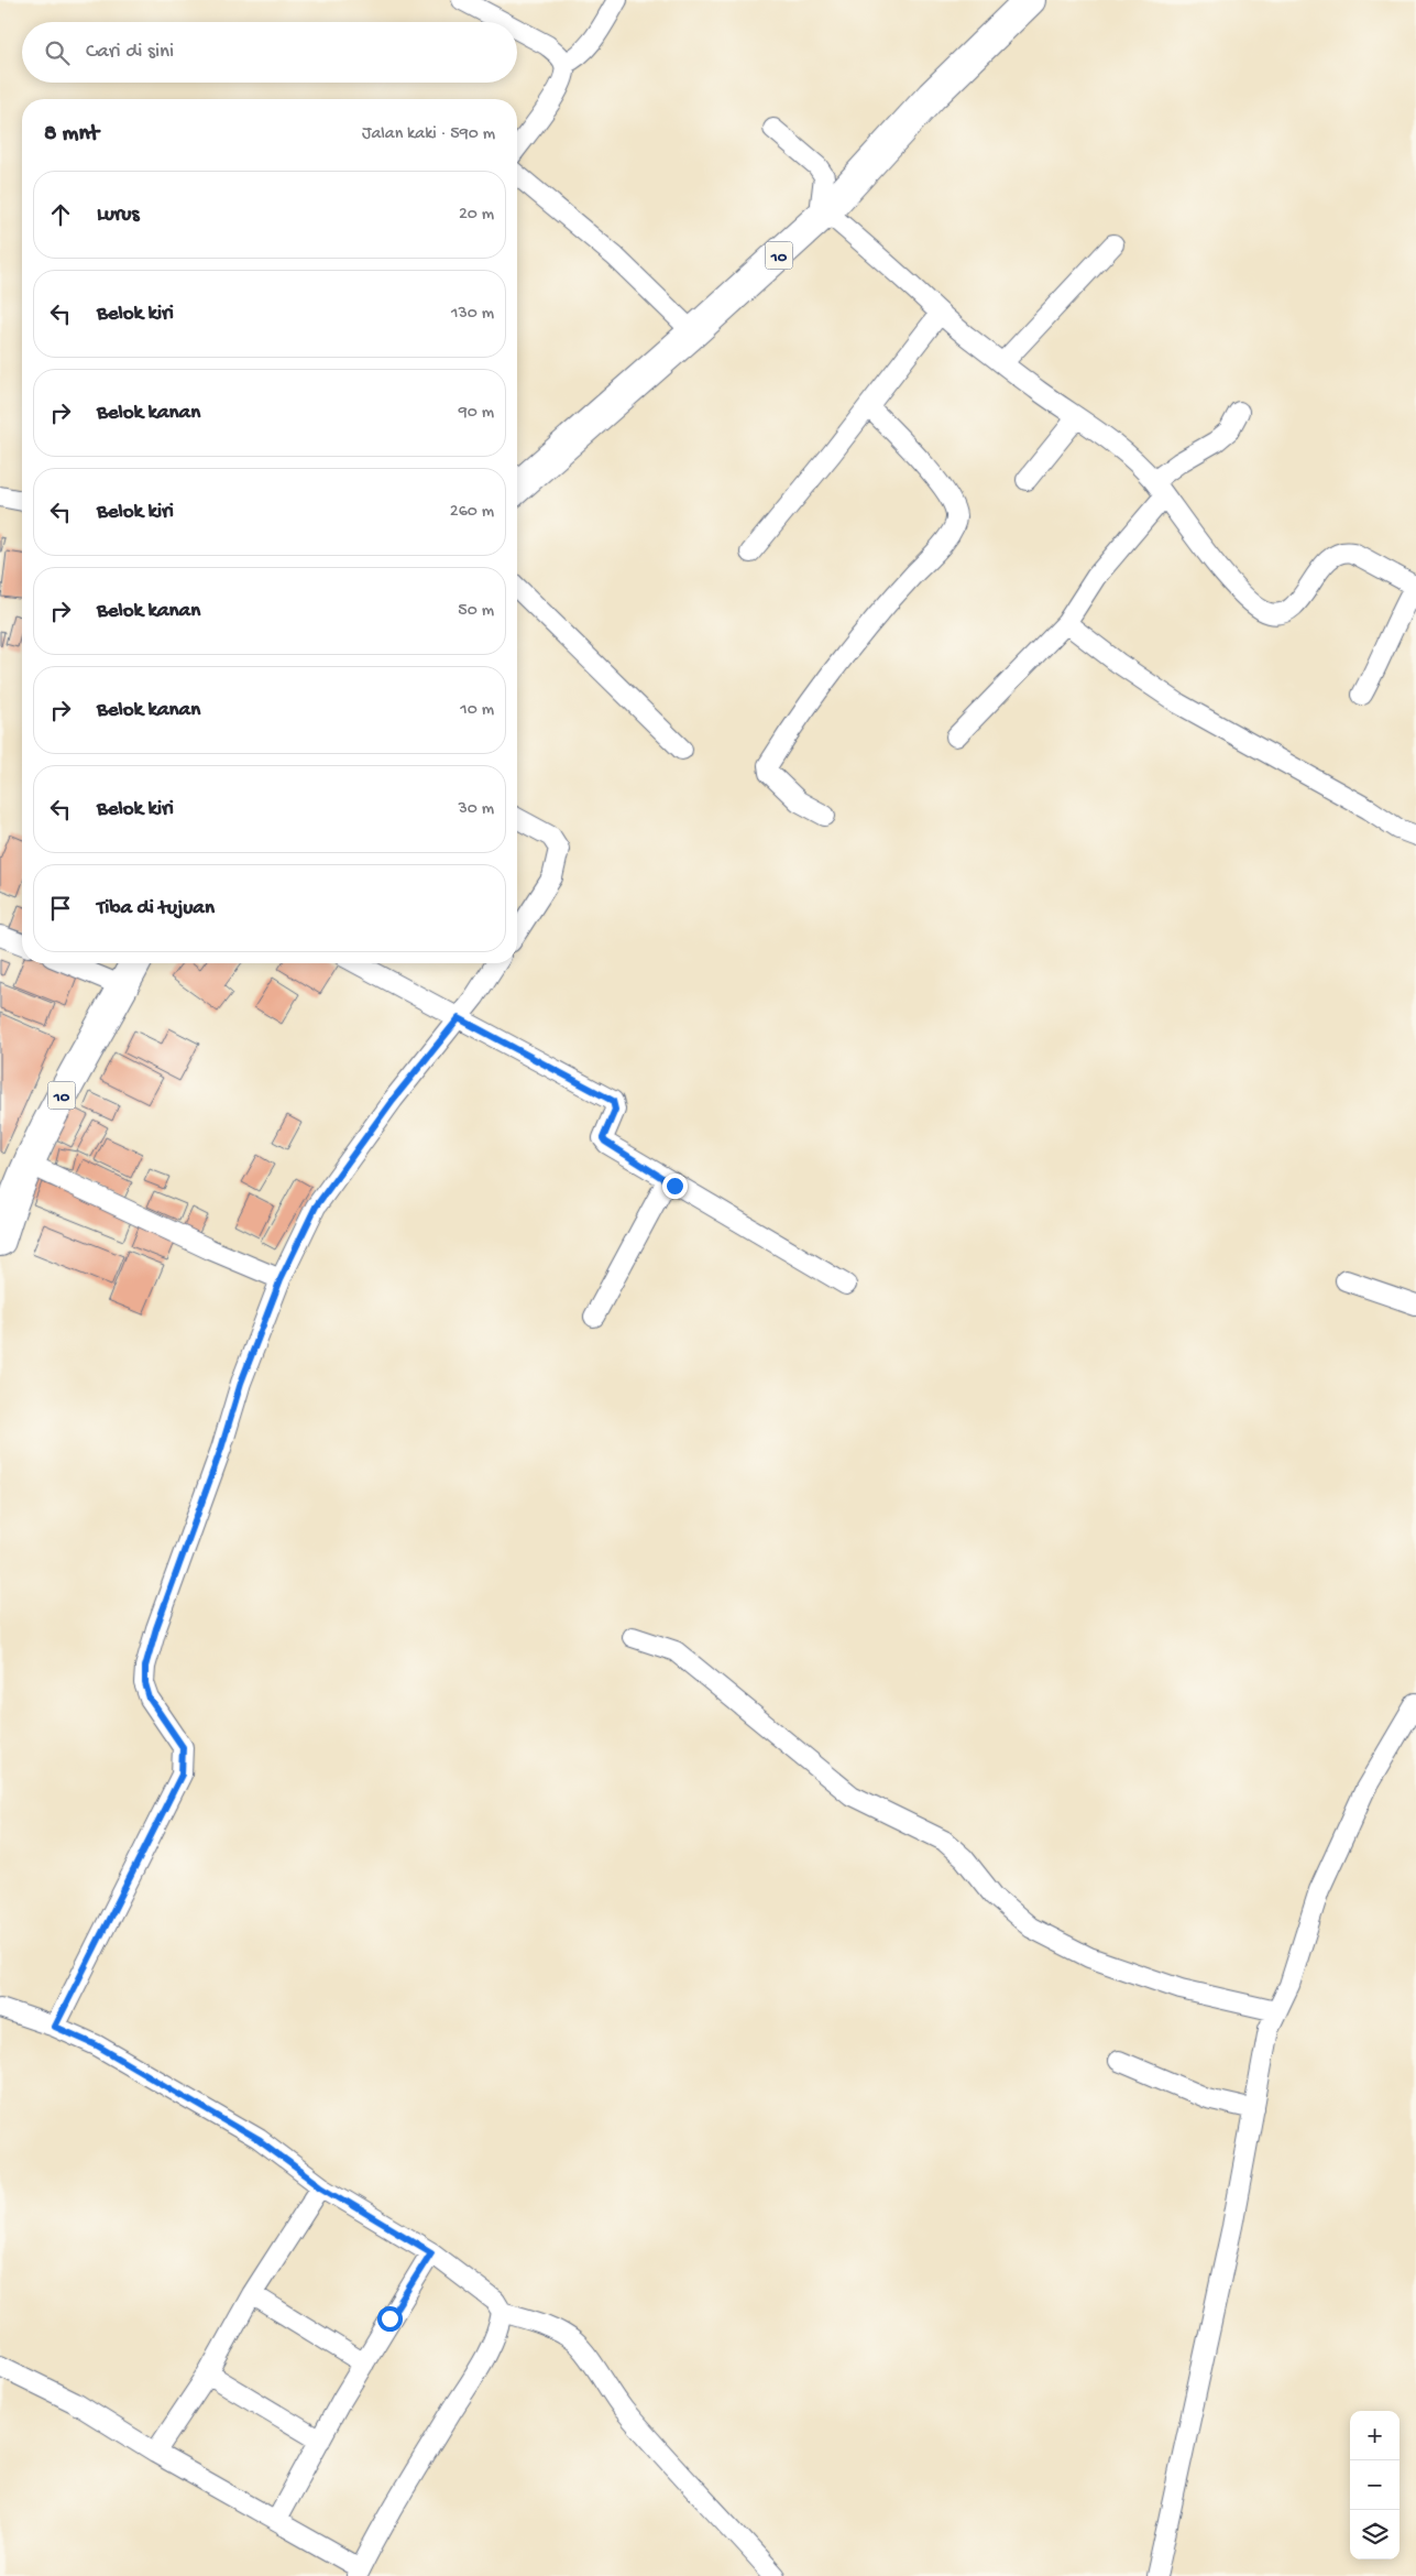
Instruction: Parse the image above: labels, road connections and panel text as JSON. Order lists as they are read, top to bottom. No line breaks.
{"streets":{"highway":["10"]},"page":{"search":"Cari di sini","heading":["8 mnt","Jalan kaki · 590 m"],"list":[["Lurus","20 m"],["Belok kiri","130 m"],["Belok kanan","90 m"],["Belok kiri","260 m"],["Belok kanan","50 m"],["Belok kanan","10 m"],["Belok kiri","30 m"],"Tiba di tujuan"],"map_buttons":["+","−"]}}
